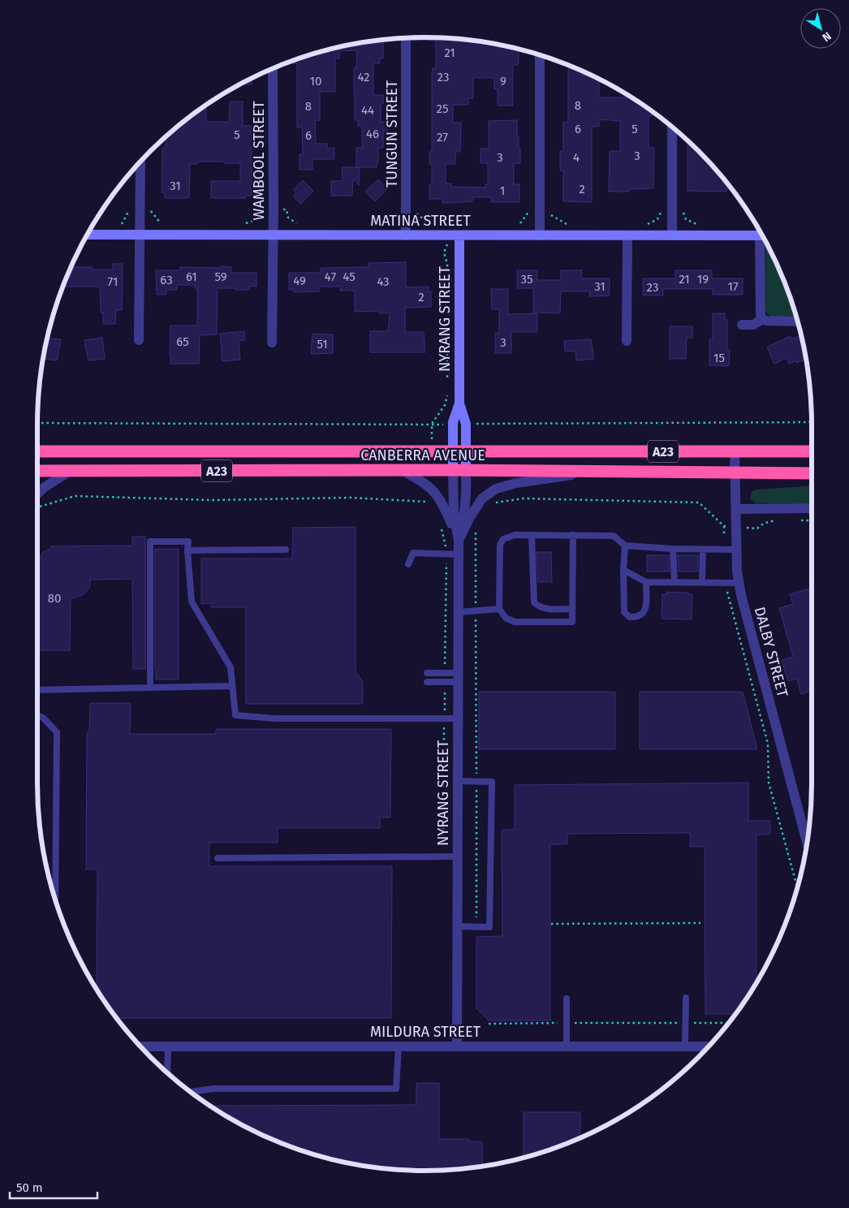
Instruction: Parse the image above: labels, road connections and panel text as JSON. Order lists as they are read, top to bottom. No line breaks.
{"streets":{"highway":["A23","CANBERRA AVENUE"],"street":["TUNGUN STREET","WAMBOOL STREET","MATINA STREET","NYRANG STREET","DALBY STREET","MILDURA STREET"]},"crossings":[["TUNGUN STREET","MATINA STREET"],["WAMBOOL STREET","MATINA STREET"],["MATINA STREET","NYRANG STREET"],["NYRANG STREET","CANBERRA AVENUE"],["NYRANG STREET","MILDURA STREET"],["CANBERRA AVENUE","DALBY STREET"]],"house_numbers":["21","42","23","10","9","8","8","25","44","6","5","46","5","6","27","3","3","4","31","2","1","61","59","47","45","35","21","19","63","49","71","43","31","17","23","2","65","3","51","15","80"],"scale_bar":"50 m","north":"bottom right"}
